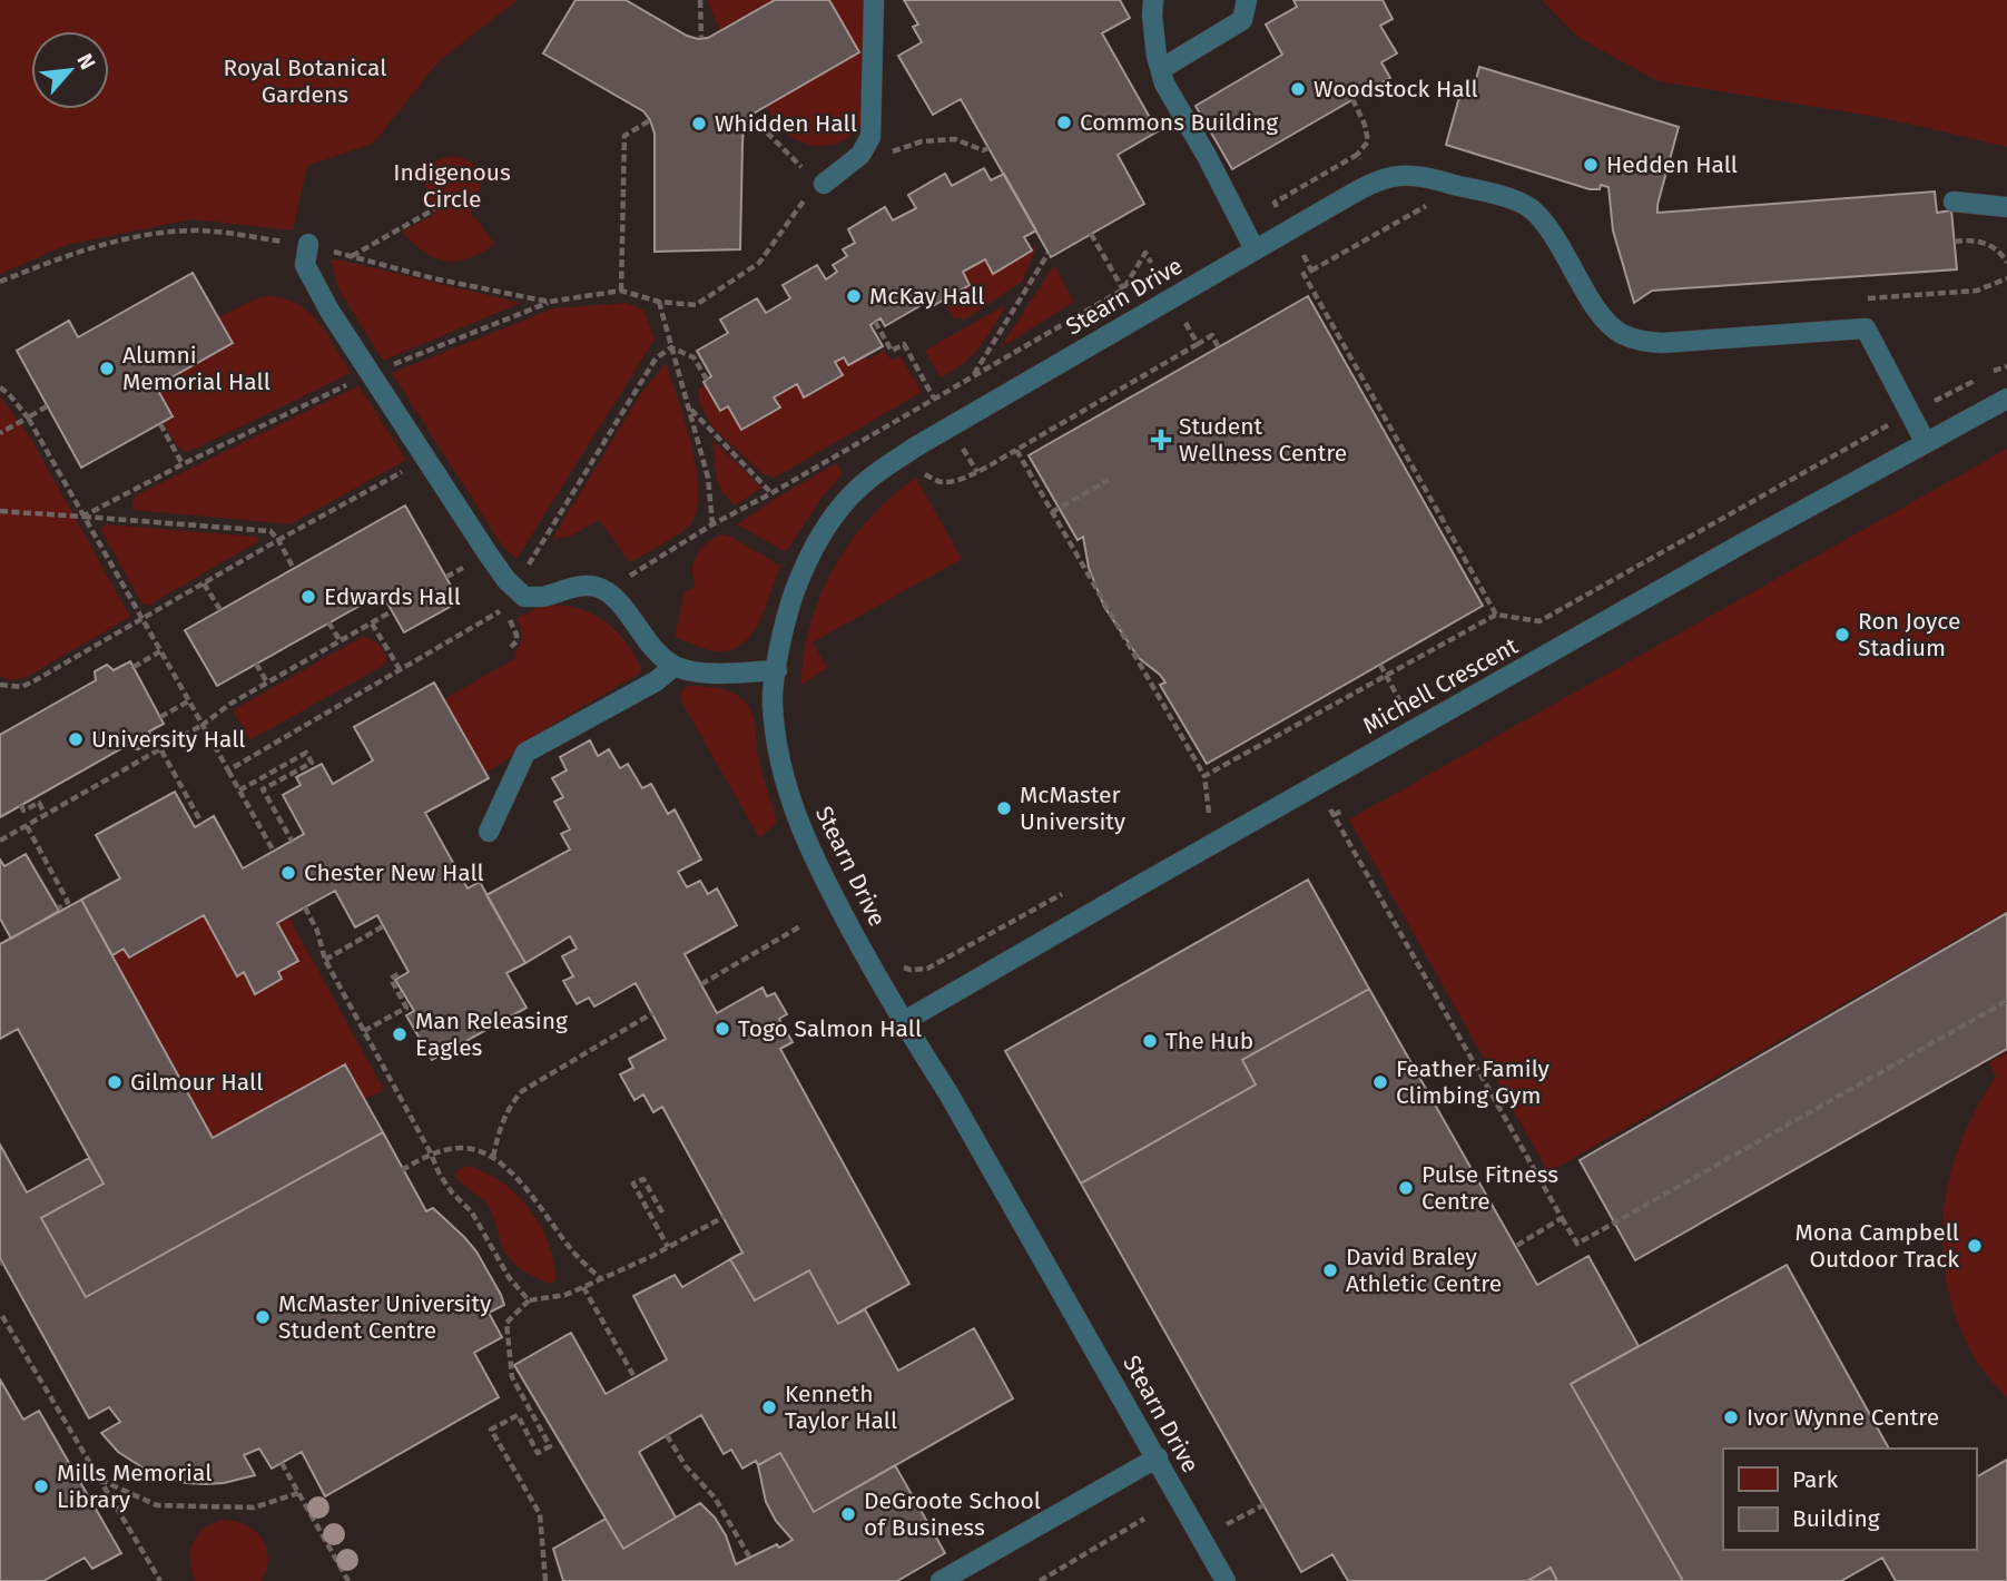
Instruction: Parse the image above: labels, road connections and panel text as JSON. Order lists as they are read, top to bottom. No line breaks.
{"streets":{"lane":["Stearn Drive","Michell Crescent"]},"crossings":[["Stearn Drive","Michell Crescent"]],"parks":["Royal Botanical Gardens","Indigenous Circle"],"places":{"other":["Woodstock Hall","Commons Building","Whidden Hall","Hedden Hall","McKay Hall","Alumni Memorial Hall","Edwards Hall","Ron Joyce Stadium","University Hall","McMaster University","Chester New Hall","Togo Salmon Hall","Man Releasing Eagles","The Hub","Gilmour Hall","Feather Family Climbing Gym","Pulse Fitness Centre","Mona Campbell Outdoor Track","David Braley Athletic Centre","McMaster University Student Centre","Kenneth Taylor Hall","Ivor Wynne Centre","Mills Memorial Library","DeGroote School of Business"],"health":["Student Wellness Centre"]},"legend":["Park","Building"],"north":"top right"}
